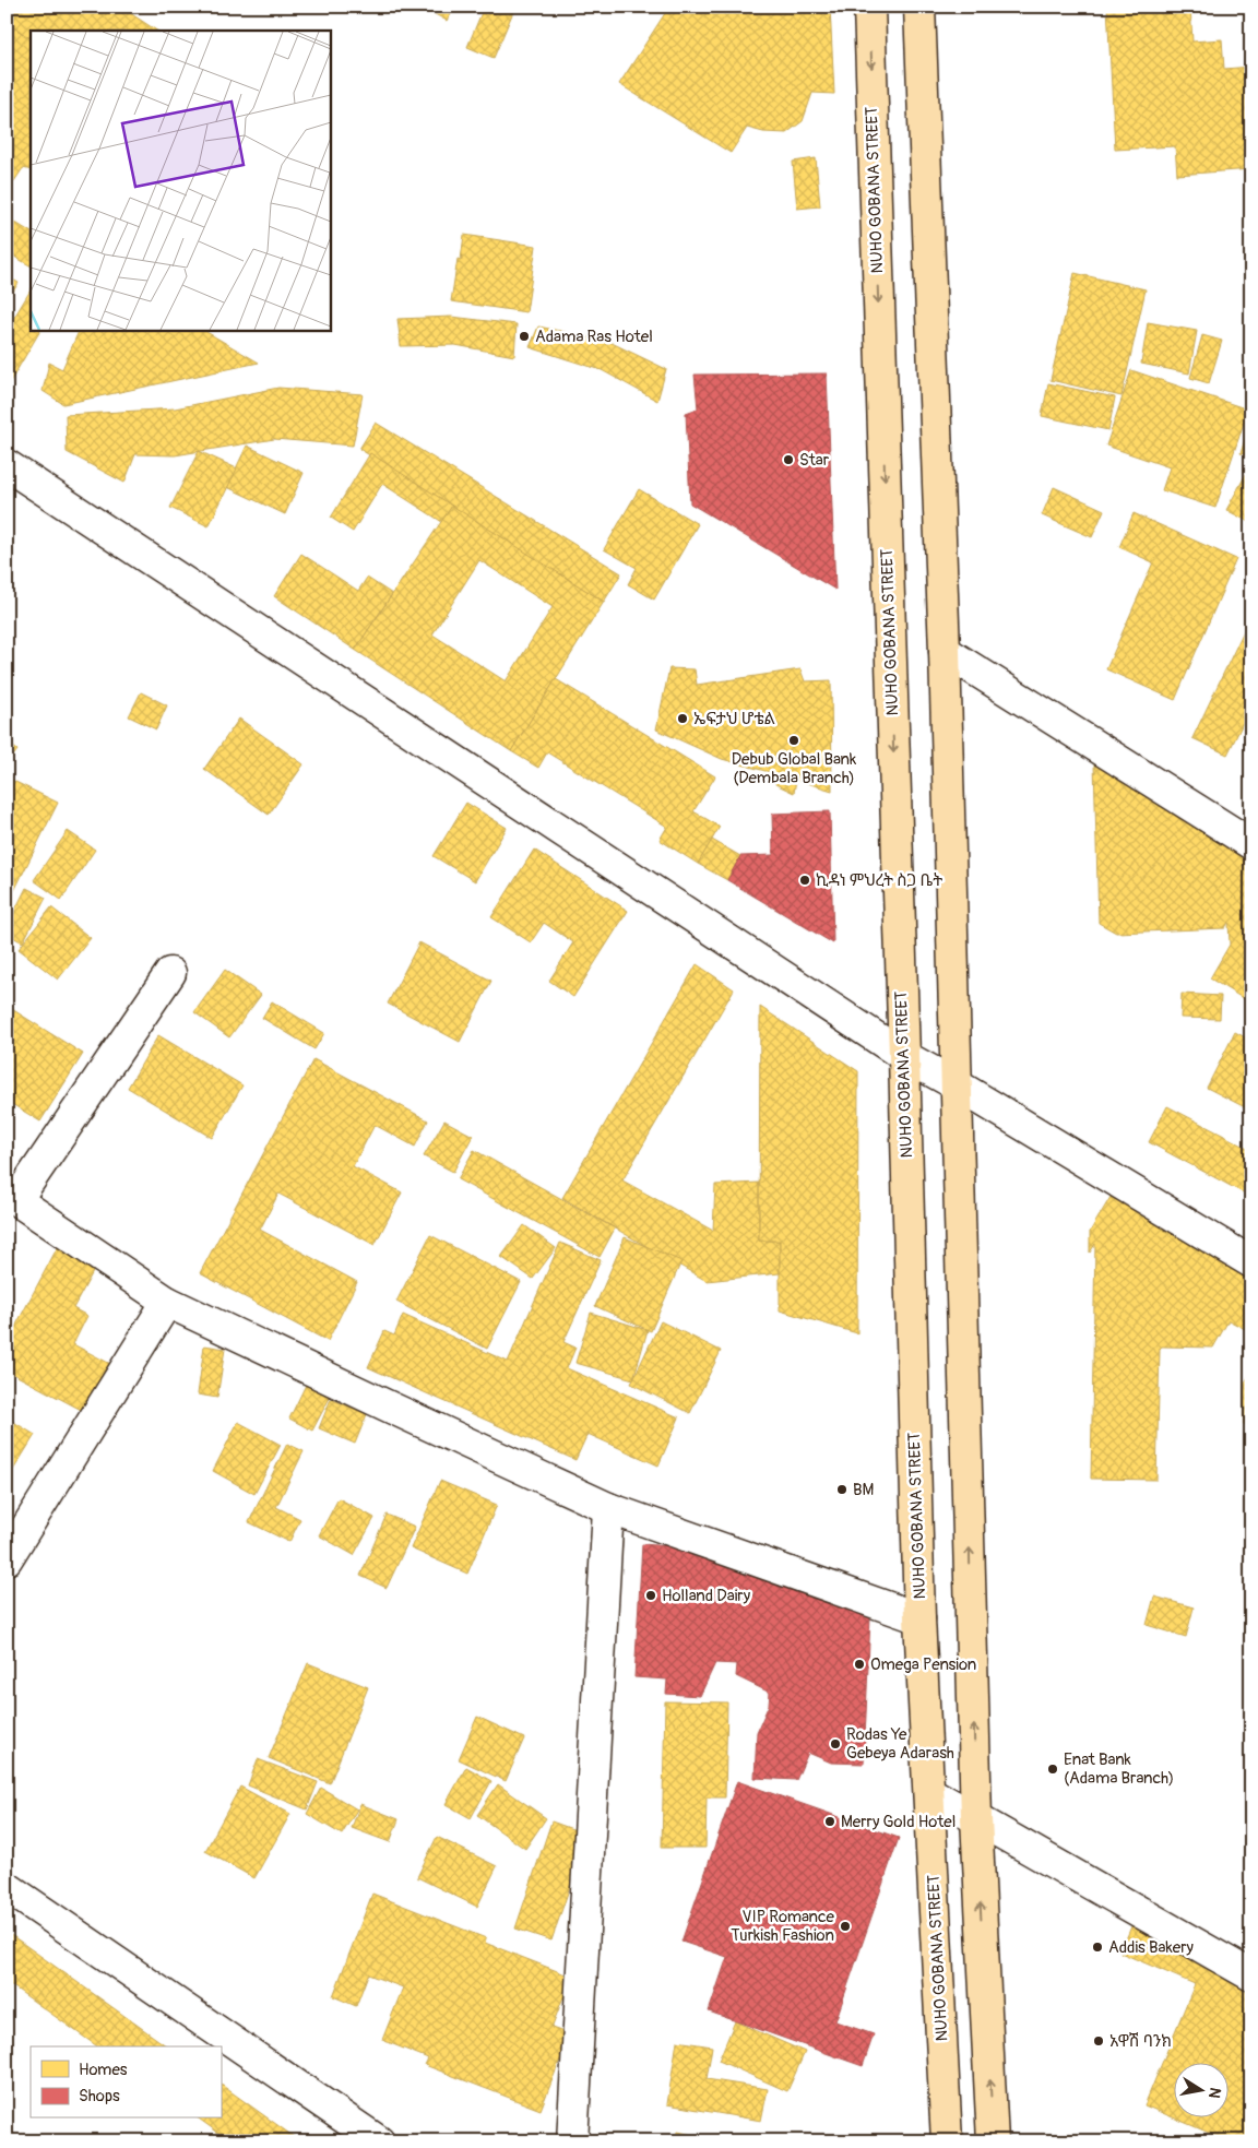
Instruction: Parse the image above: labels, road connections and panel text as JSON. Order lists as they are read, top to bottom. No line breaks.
{"streets":{"main road":["NUHO GOBANA STREET"]},"places":["Adama Ras Hotel","Star","ኤፍታህ ሆቴል","Debub Global Bank (Dembala Branch)","ኪዳነ ምህረት ስጋ ቤት","BM","Holland Dairy","Omega Pension","Rodas Ye Gebeya Adarash","Enat Bank (Adama Branch)","Merry Gold Hotel","VIP Romance Turkish Fashion","Addis Bakery","አዋሽ ባንክ"],"legend":["Homes","Shops"],"north":"right"}
